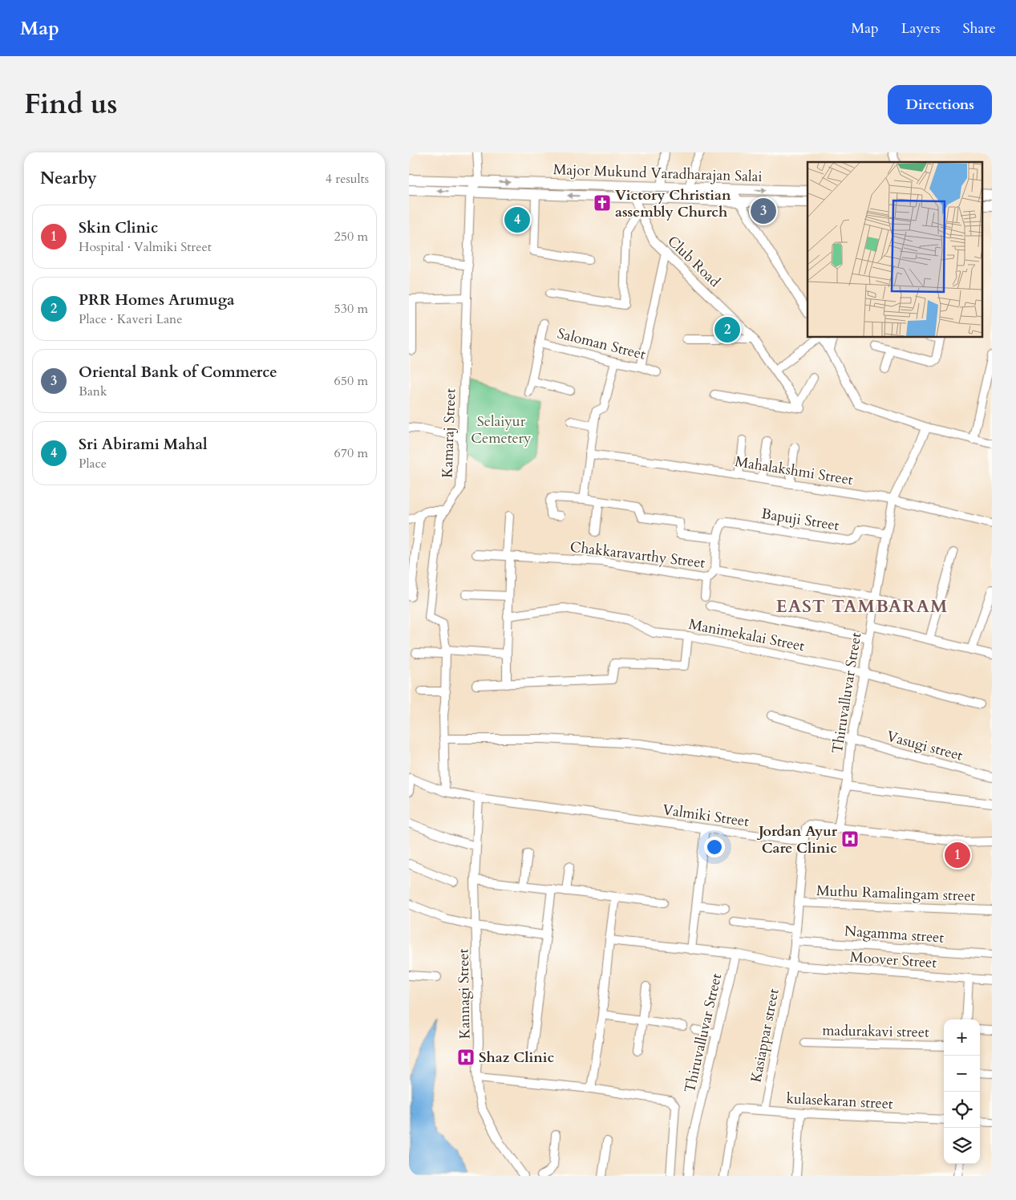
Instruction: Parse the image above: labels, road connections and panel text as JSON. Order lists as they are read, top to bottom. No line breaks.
{"streets":{"main road":["Major Mukund Varadharajan Salai"],"street":["Club Road","Saloman Street","Kamaraj Street","Mahalakshmi Street","Bapuji Street","Chakkaravarthy Street","Manimekalai Street","Thiruvalluvar Street","Vasugi street","Valmiki Street","Muthu Ramalingam street","Nagamma street","Moover Street","Kannagi Street","madurakavi street","Kasiappar street","kulasekaran street"]},"crossings":[["Major Mukund Varadharajan Salai","Club Road"],["Major Mukund Varadharajan Salai","Kamaraj Street"],["Kamaraj Street","Valmiki Street"],["Mahalakshmi Street","Thiruvalluvar Street"],["Bapuji Street","Chakkaravarthy Street"],["Bapuji Street","Thiruvalluvar Street"],["Chakkaravarthy Street","Thiruvalluvar Street"],["Manimekalai Street","Thiruvalluvar Street"],["Thiruvalluvar Street","Vasugi street"],["Valmiki Street","Kannagi Street"],["Valmiki Street","Kasiappar street"],["Muthu Ramalingam street","Kasiappar street"],["Nagamma street","Kasiappar street"],["Moover Street","Kasiappar street"],["Kasiappar street","kulasekaran street"]],"districts":["EAST TAMBARAM"],"parks":["Selaiyur Cemetery"],"places":{"church":["Victory Christian assembly Church"],"hospital":["Jordan Ayur Care Clinic","Shaz Clinic"]},"page":{"header":"Map","nav":["Map","Layers","Share"],"title":"Find us","buttons":"Directions","heading":["Nearby","4 results"],"pins":["3","4","2","1"],"list":[{"mark":"1","name":"Skin Clinic","note":"Hospital · Valmiki Street","value":"250 m"},{"mark":"2","name":"PRR Homes Arumuga","note":"Place · Kaveri Lane","value":"530 m"},{"mark":"3","name":"Oriental Bank of Commerce","note":"Bank","value":"650 m"},{"mark":"4","name":"Sri Abirami Mahal","note":"Place","value":"670 m"}],"map_buttons":["+","−"]}}
